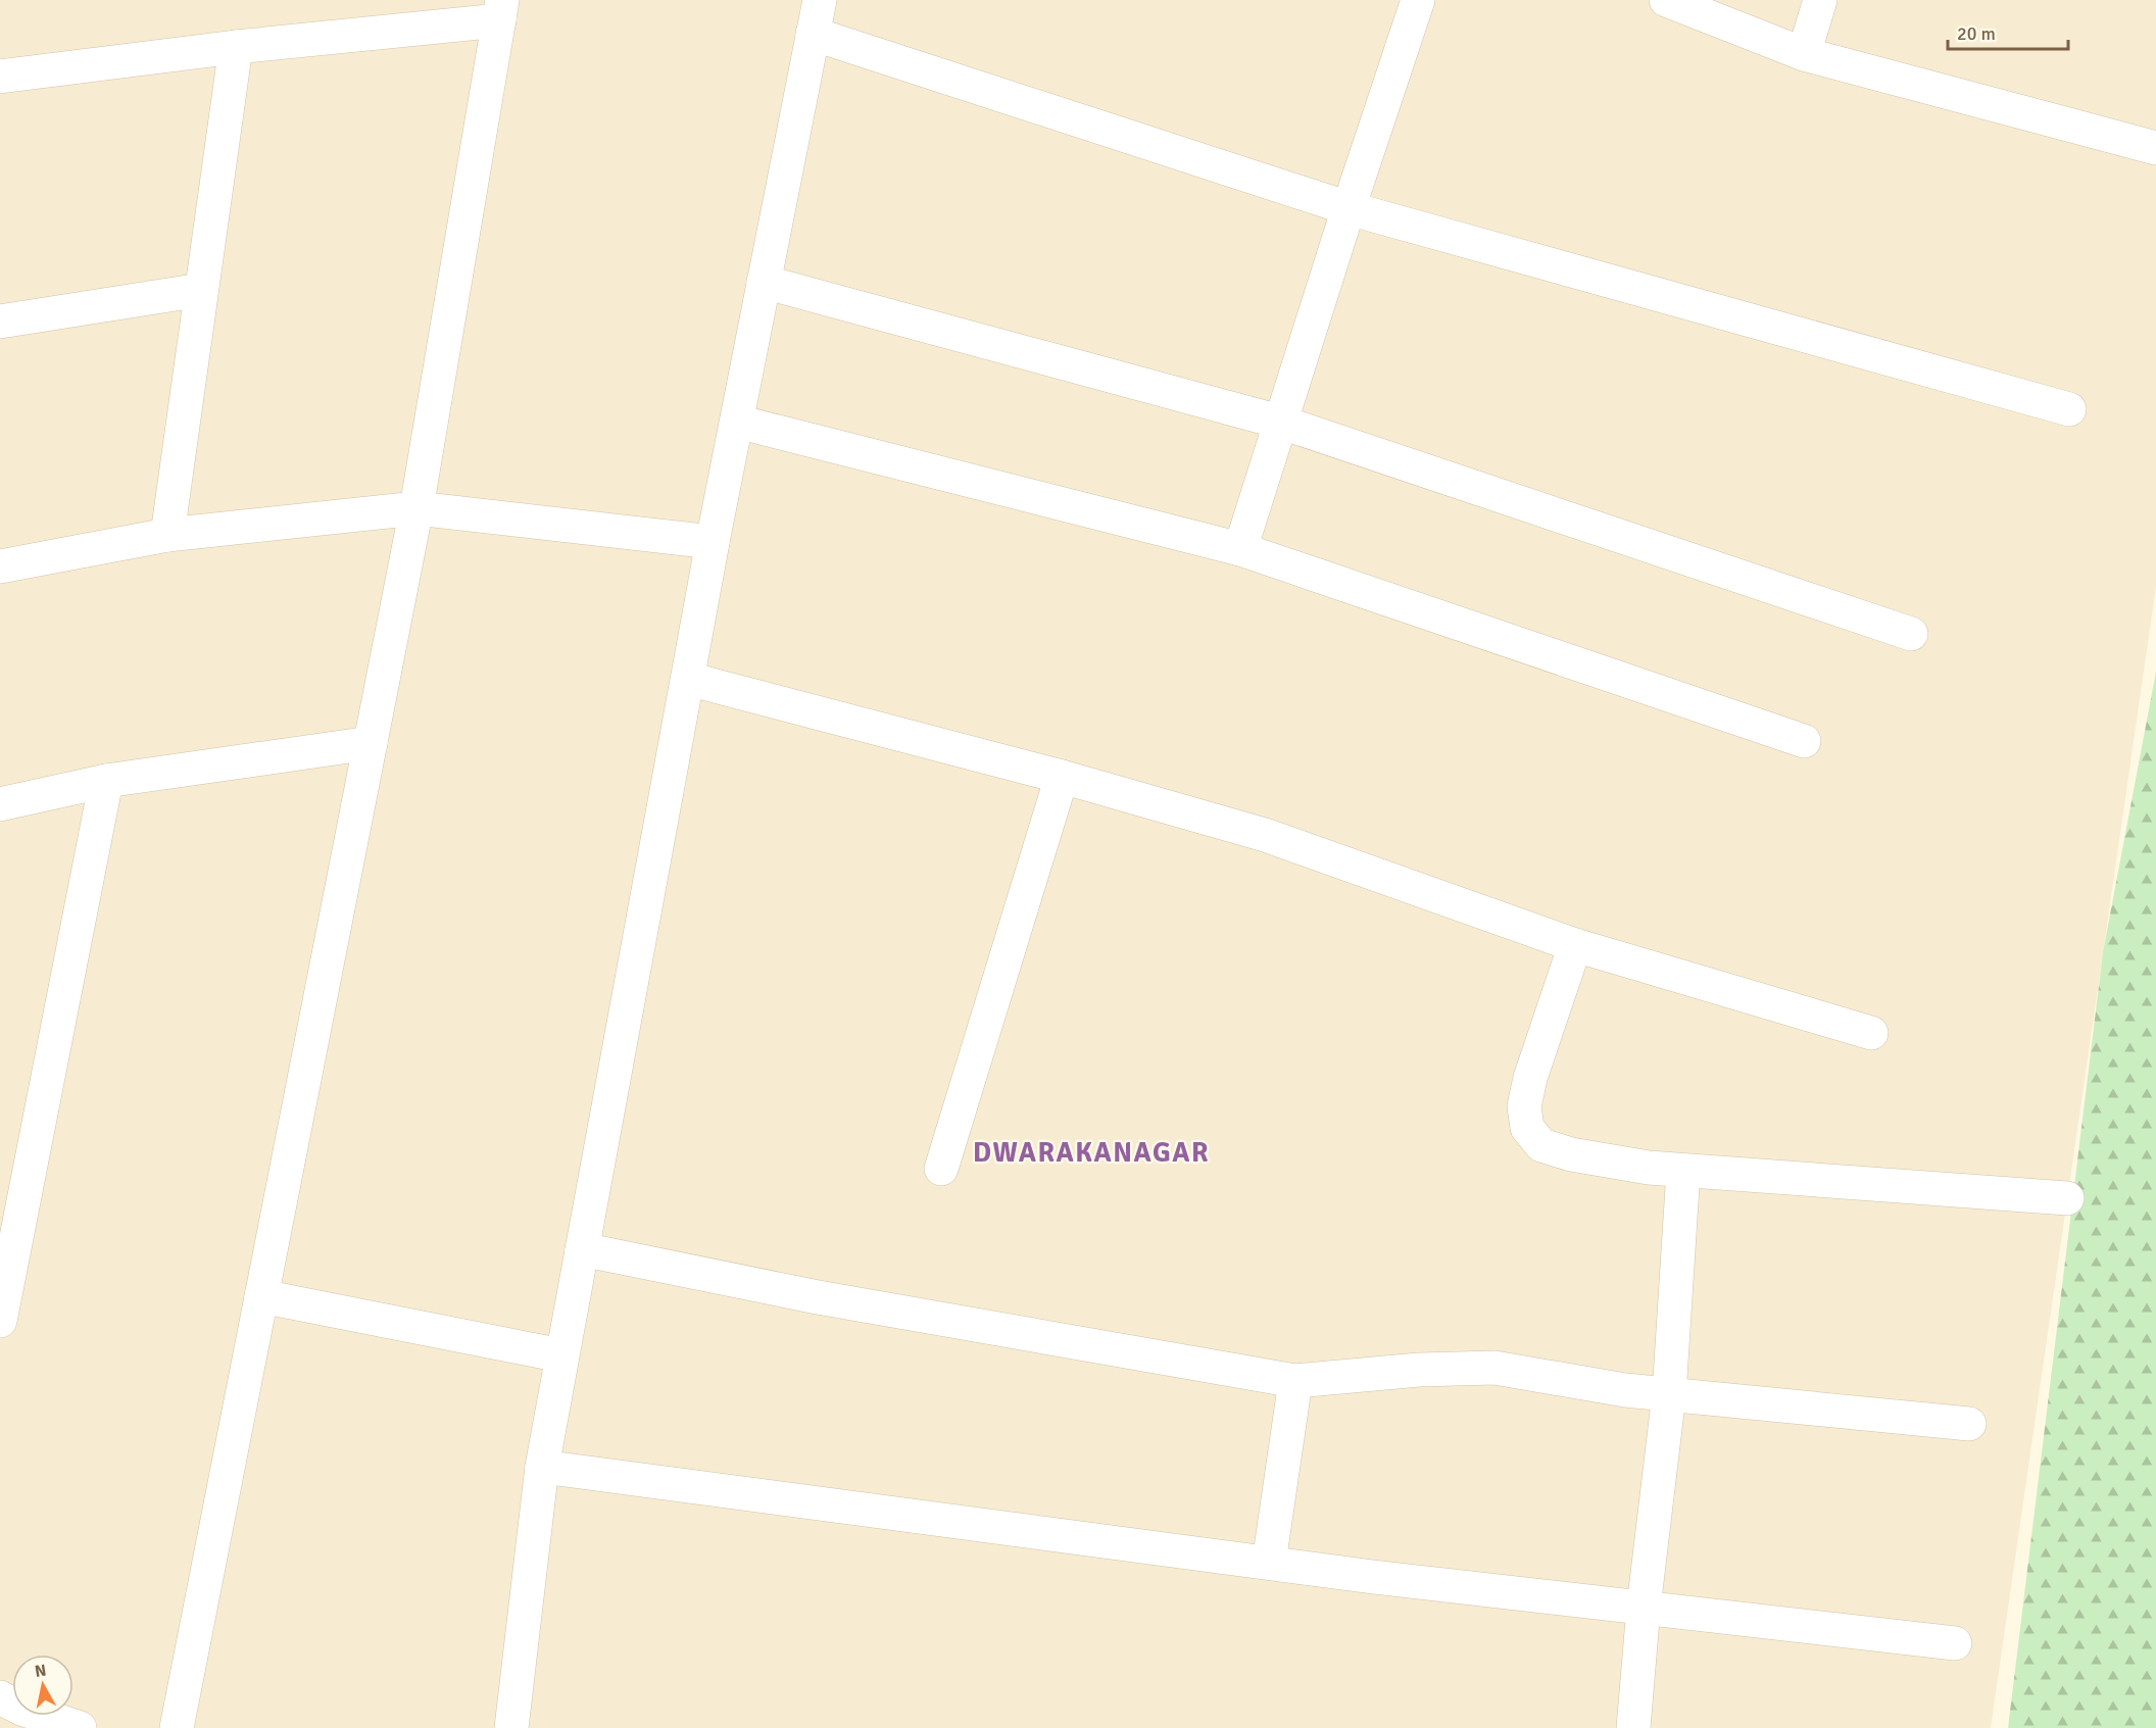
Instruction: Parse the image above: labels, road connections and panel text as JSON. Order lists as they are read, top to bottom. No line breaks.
{"districts":["DWARAKANAGAR"],"scale_bar":"20 m","north":"top"}
